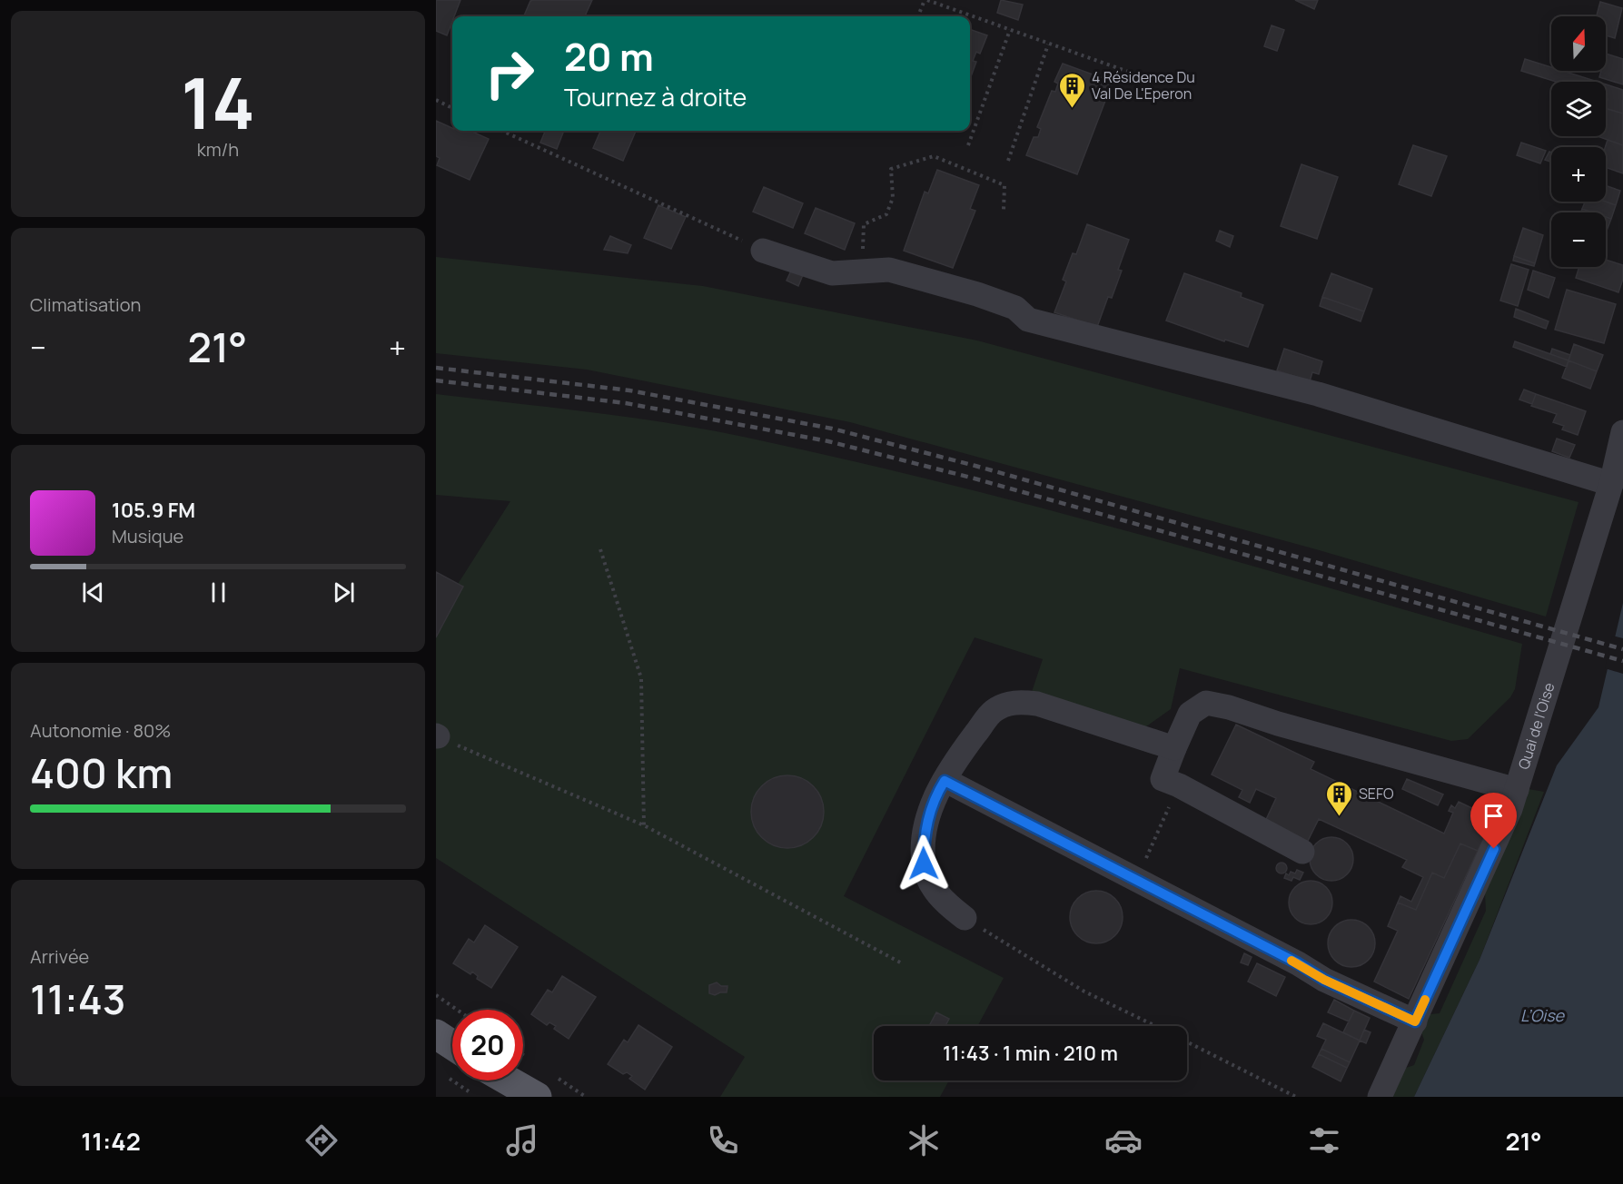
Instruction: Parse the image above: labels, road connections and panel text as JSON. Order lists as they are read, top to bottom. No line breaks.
{"streets":{"street":["Quai de l'Oise"]},"water":["L’Oise"],"places":{"building":["4 Résidence Du Val De L'Eperon","SEFO"]},"north":"top","page":{"tile":[["14","km/h"],"Climatisation",["Autonomie · 80%","400 km"],["Arrivée","11:43"]],"map_buttons":["+","−"],"turn":["20 m","Tournez à droite"],"heat":["−","21°","+"],"song":["105.9 FM","Musique"],"limit":"20","trip":"11:43 · 1 min · 210 m","tabs":["11:42","21°"]}}
